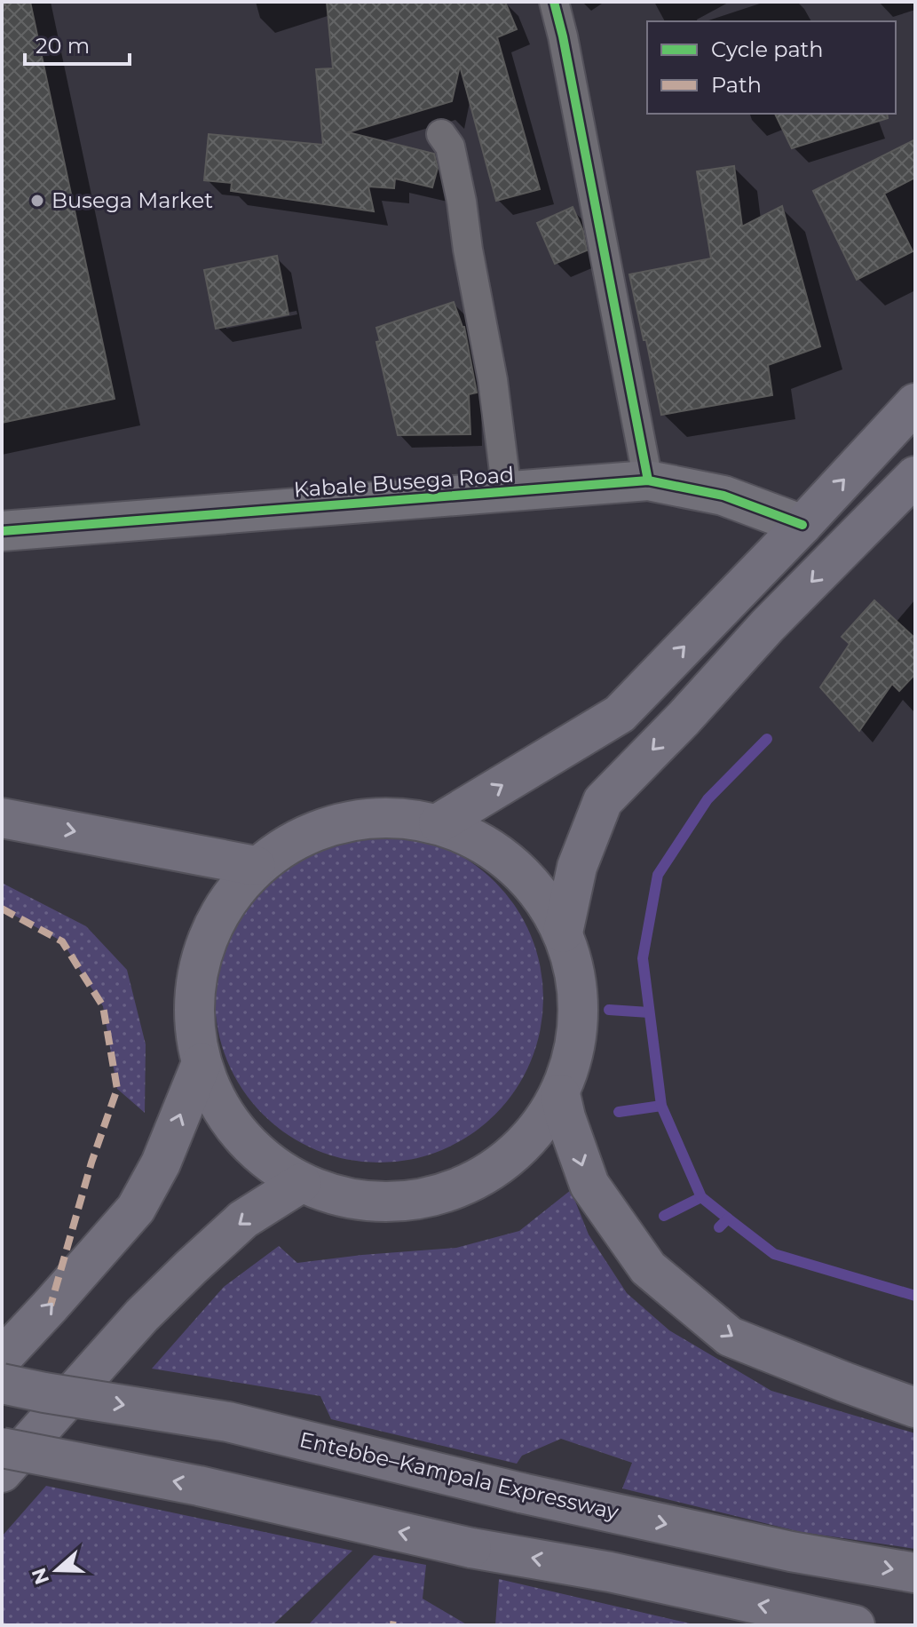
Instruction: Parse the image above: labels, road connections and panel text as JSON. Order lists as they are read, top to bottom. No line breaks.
{"streets":{"highway":["Entebbe–Kampala Expressway"],"street":["Kabale Busega Road"]},"places":["Busega Market"],"legend":["Cycle path","Path"],"scale_bar":"20 m","north":"left"}
